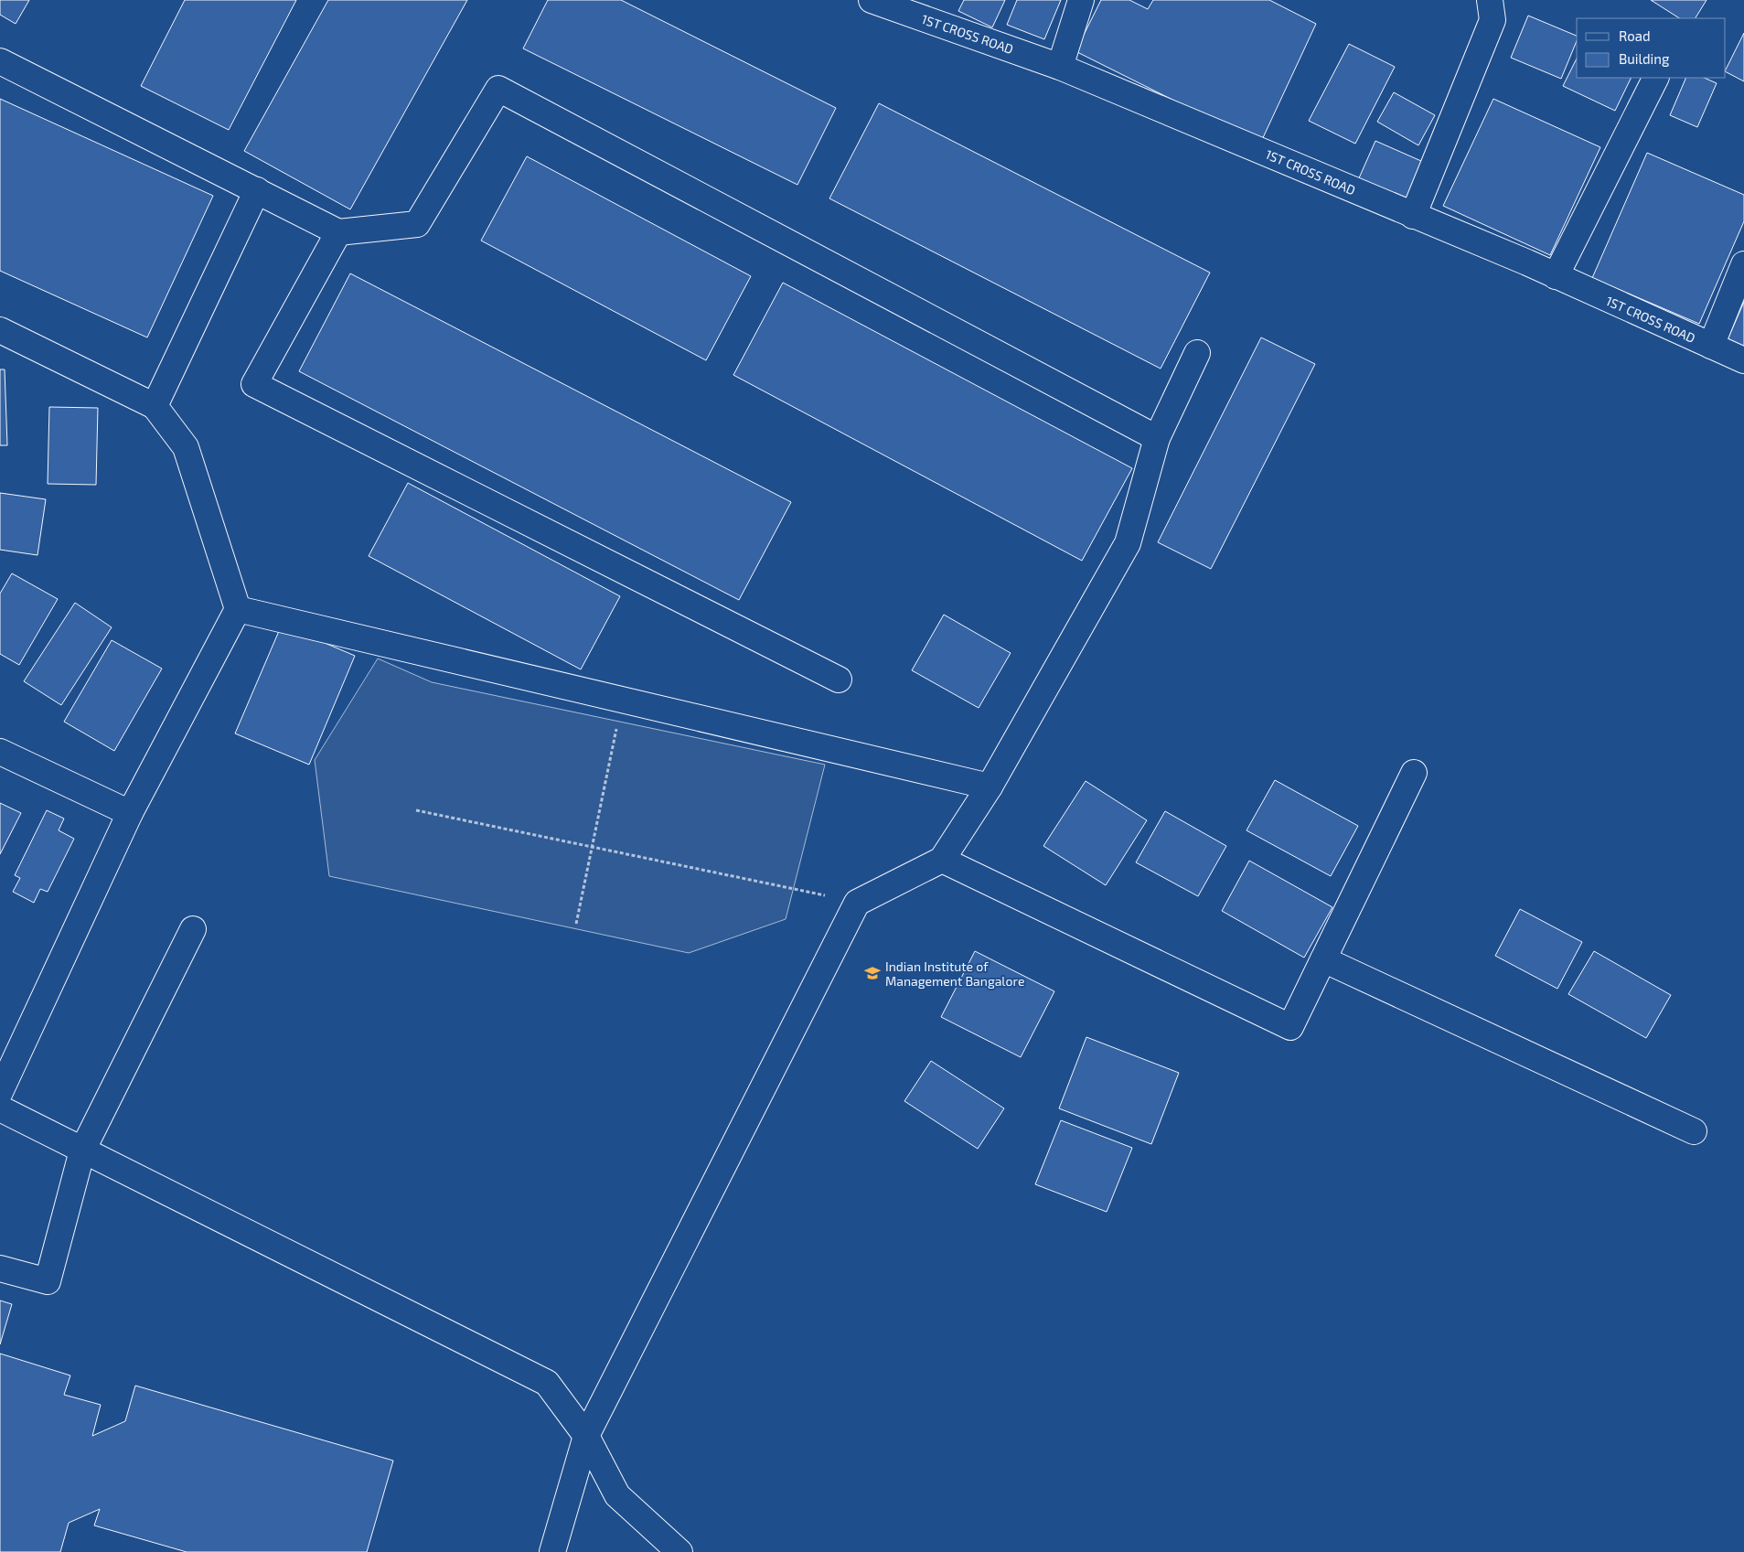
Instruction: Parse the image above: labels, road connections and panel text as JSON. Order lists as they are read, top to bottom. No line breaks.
{"streets":{"street":["1ST CROSS ROAD"]},"places":{"school or university":["Indian Institute of Management Bangalore"]},"legend":["Road","Building"]}
